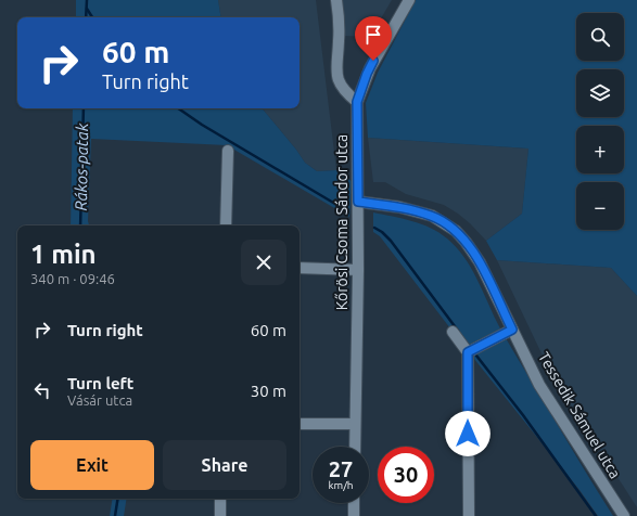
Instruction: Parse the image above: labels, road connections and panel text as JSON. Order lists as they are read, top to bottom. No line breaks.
{"streets":{"street":["Kőrösi Csoma Sándor utca","Tessedik Sámuel utca"]},"crossings":[["Kőrösi Csoma Sándor utca","Tessedik Sámuel utca"]],"water":["Rákos-patak"],"page":{"map_buttons":["+","−"],"turn":["60 m","Turn right"],"heading":["1 min","340 m · 09:46"],"list":[{"name":"Turn right","value":"60 m"},{"name":"Turn left","note":"Vásár utca","value":"30 m"}],"buttons":["Exit","Share"],"speed":"27 km/h","limit":"30"}}
